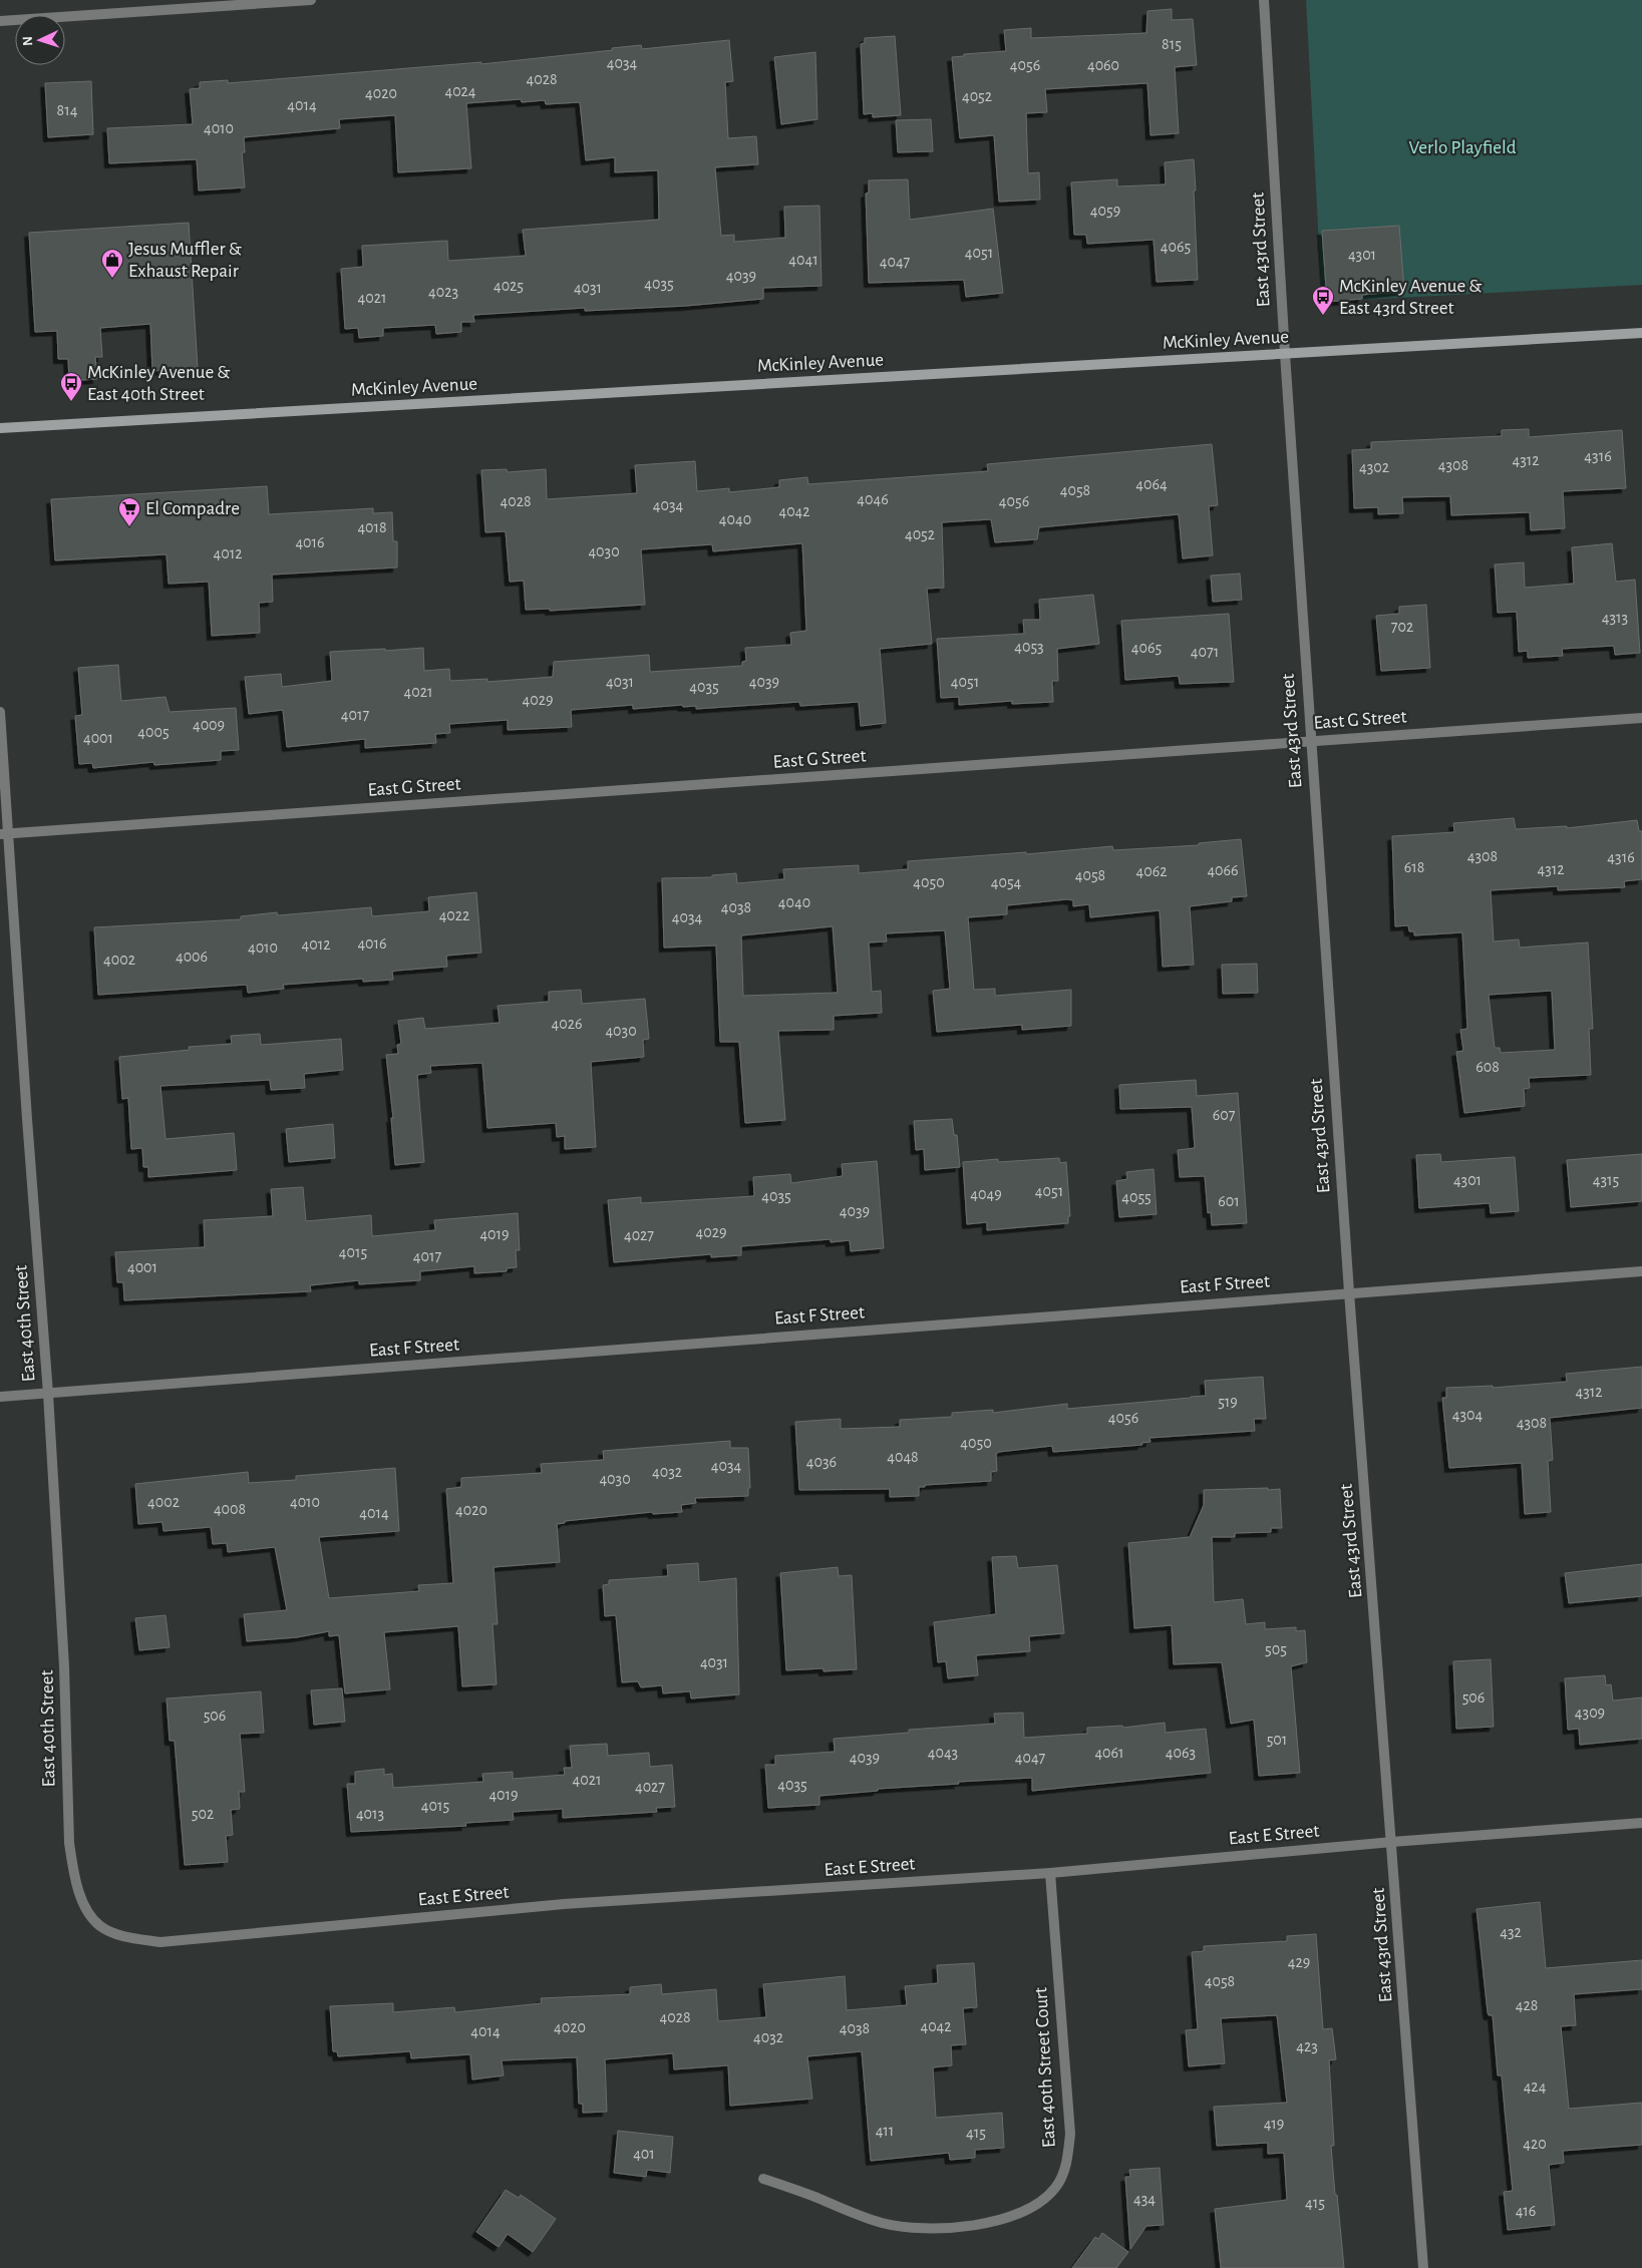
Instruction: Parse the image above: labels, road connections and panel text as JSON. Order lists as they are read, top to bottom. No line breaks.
{"streets":{"main road":["McKinley Avenue"],"street":["East 43rd Street","East G Street","East F Street","East 40th Street","East E Street","East 40th Street Court"]},"crossings":[["East 43rd Street","McKinley Avenue"],["East 43rd Street","East G Street"],["East 43rd Street","East F Street"],["East 43rd Street","East E Street"],["East G Street","East 40th Street"],["East F Street","East 40th Street"],["East 40th Street","East E Street"],["East E Street","East 40th Street Court"]],"parks":["Verlo Playfield"],"places":{"shop":["Jesus Muffler & Exhaust Repair"],"bus stop":["McKinley Avenue & East 43rd Street","McKinley Avenue & East 40th Street"],"supermarket":["El Compadre"]},"house_numbers":["815","4034","4056","4060","4028","4024","4020","4052","4014","814","4010","4059","4065","4051","4301","4041","4047","4039","4035","4025","4031","4023","4021","4316","4312","4308","4302","4064","4058","4046","4028","4056","4034","4042","4040","4018","4052","4016","4030","4012","4313","702","4053","4065","4071","4031","4039","4051","4035","4021","4029","4017","4009","4005","4001","4308","4316","618","4312","4066","4062","4058","4050","4054","4040","4038","4022","4034","4016","4012","4010","4006","4002","4026","4030","608","607","4301","4315","4051","4049","4035","4055","601","4039","4029","4019","4027","4015","4017","4001","4312","519","4304","4056","4308","4050","4048","4036","4034","4032","4030","4002","4010","4008","4020","4014","505","4031","506","4309","506","501","4043","4061","4063","4039","4047","4021","4035","4027","4019","4015","502","4013","432","429","4058","428","4028","4042","4020","4038","4014","4032","423","424","419","411","415","420","401","434","415","416"],"north":"left"}
